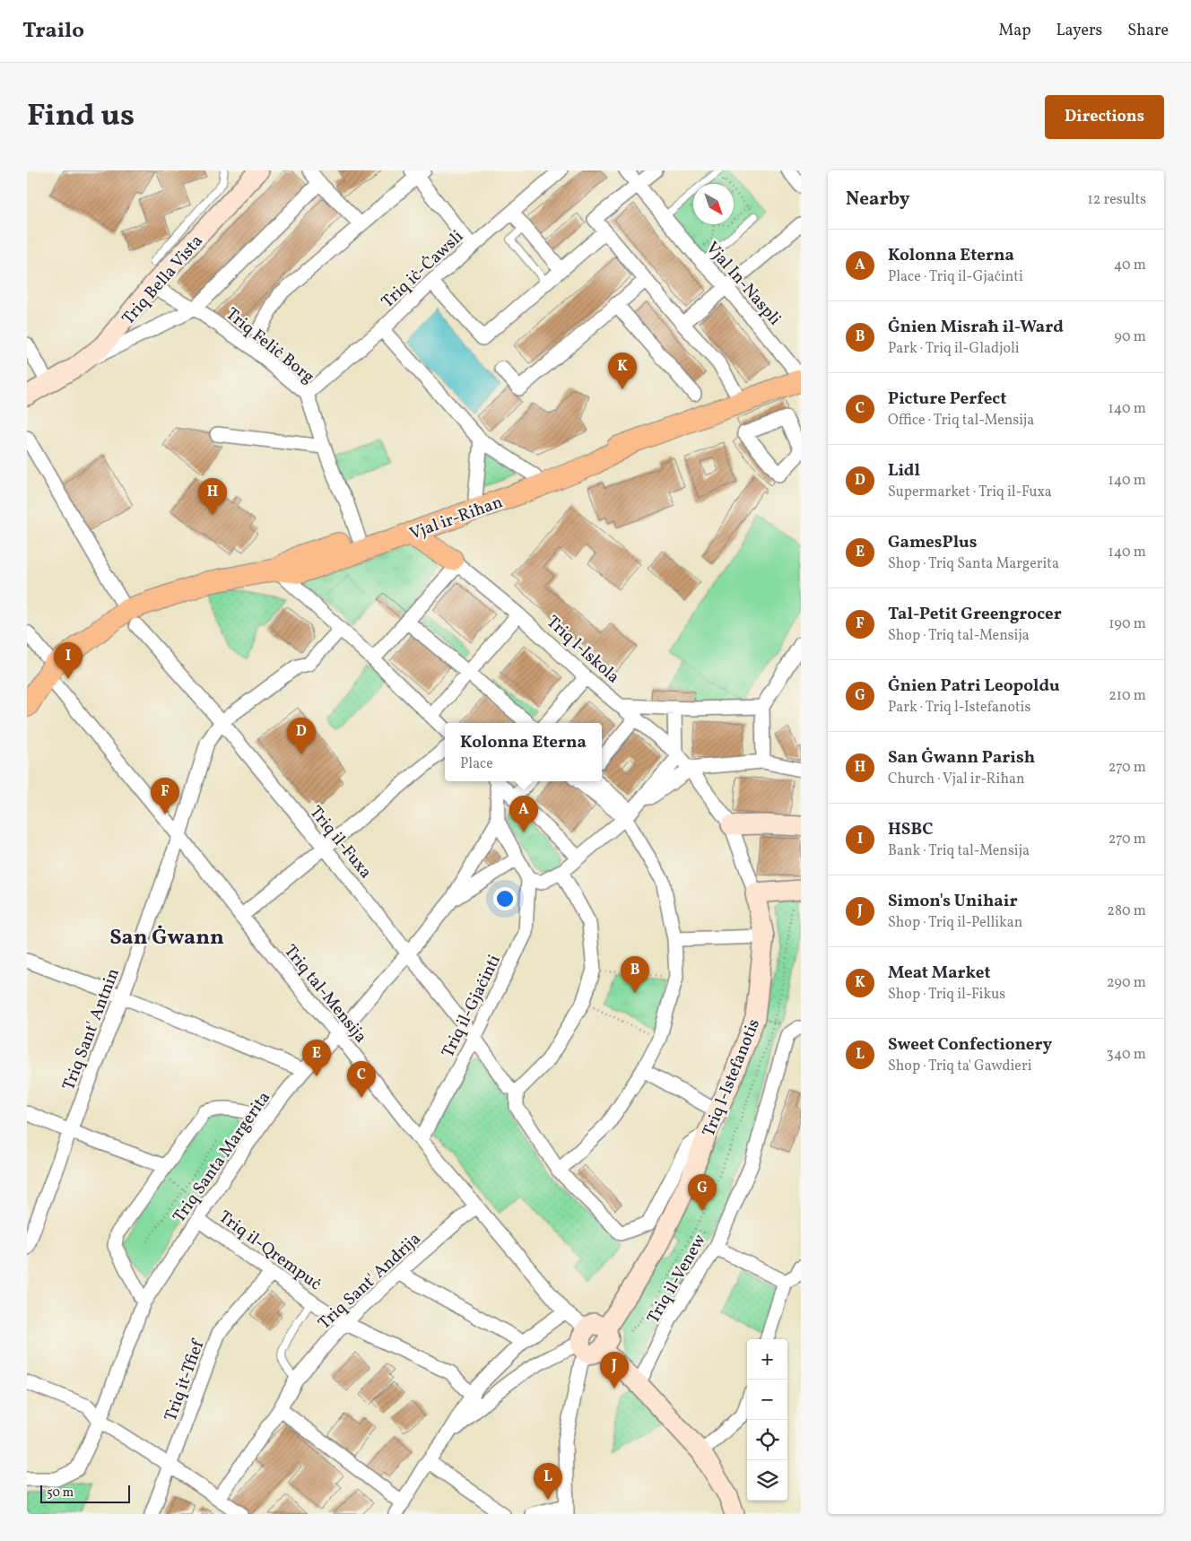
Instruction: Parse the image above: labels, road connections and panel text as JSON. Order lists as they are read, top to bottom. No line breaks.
{"streets":{"main road":["Vjal ir-Riħan"],"street":["Triq iċ-Ċawsli","Triq Bella Vista","Vjal In-Naspli","Triq Feliċ Borg","Triq l-Iskola","Triq il-Fuxa","Triq tal-Mensija","Triq il-Gjaċinti","Triq Sant' Antnin","Triq l-Istefanotis","Triq Santa Margerita","Triq il-Qrempuċ","Triq il-Venew","Triq Sant' Andrija","Triq it-Tfief"]},"crossings":[["Triq iċ-Ċawsli","Triq Feliċ Borg"],["Triq Bella Vista","Triq Feliċ Borg"],["Vjal In-Naspli","Vjal ir-Riħan"],["Triq Feliċ Borg","Vjal ir-Riħan"],["Vjal ir-Riħan","Triq il-Fuxa"],["Vjal ir-Riħan","Triq tal-Mensija"],["Triq l-Iskola","Triq l-Istefanotis"],["Triq il-Fuxa","Triq il-Gjaċinti"],["Triq il-Fuxa","Triq Sant' Antnin"],["Triq il-Fuxa","Triq Santa Margerita"],["Triq tal-Mensija","Triq il-Gjaċinti"],["Triq tal-Mensija","Triq Sant' Antnin"],["Triq tal-Mensija","Triq l-Istefanotis"],["Triq tal-Mensija","Triq Santa Margerita"],["Triq tal-Mensija","Triq Sant' Andrija"],["Triq Santa Margerita","Triq il-Qrempuċ"],["Triq il-Qrempuċ","Triq Sant' Andrija"],["Triq il-Qrempuċ","Triq it-Tfief"]],"districts":["San Ġwann"],"scale_bar":"50 m","north":"bottom right","page":{"header":"Trailo","nav":["Map","Layers","Share"],"title":"Find us","buttons":"Directions","heading":["Nearby","12 results"],"list":[{"mark":"A","name":"Kolonna Eterna","note":"Place · Triq il-Gjaċinti","value":"40 m"},{"mark":"B","name":"Ġnien Misraħ il-Ward","note":"Park · Triq il-Gladjoli","value":"90 m"},{"mark":"C","name":"Picture Perfect","note":"Office · Triq tal-Mensija","value":"140 m"},{"mark":"D","name":"Lidl","note":"Supermarket · Triq il-Fuxa","value":"140 m"},{"mark":"E","name":"GamesPlus","note":"Shop · Triq Santa Margerita","value":"140 m"},{"mark":"F","name":"Tal-Petit Greengrocer","note":"Shop · Triq tal-Mensija","value":"190 m"},{"mark":"G","name":"Ġnien Patri Leopoldu","note":"Park · Triq l-Istefanotis","value":"210 m"},{"mark":"H","name":"San Ġwann Parish","note":"Church · Vjal ir-Riħan","value":"270 m"},{"mark":"I","name":"HSBC","note":"Bank · Triq tal-Mensija","value":"270 m"},{"mark":"J","name":"Simon's Unihair","note":"Shop · Triq il-Pellikan","value":"280 m"},{"mark":"K","name":"Meat Market","note":"Shop · Triq il-Fikus","value":"290 m"},{"mark":"L","name":"Sweet Confectionery","note":"Shop · Triq ta' Gawdieri","value":"340 m"}],"pins":["K","H","I","D","F","A","B","E","C","G","J","L"],"popup":["Kolonna Eterna","Place"],"map_buttons":["+","−"],"scale":"50 m"}}
